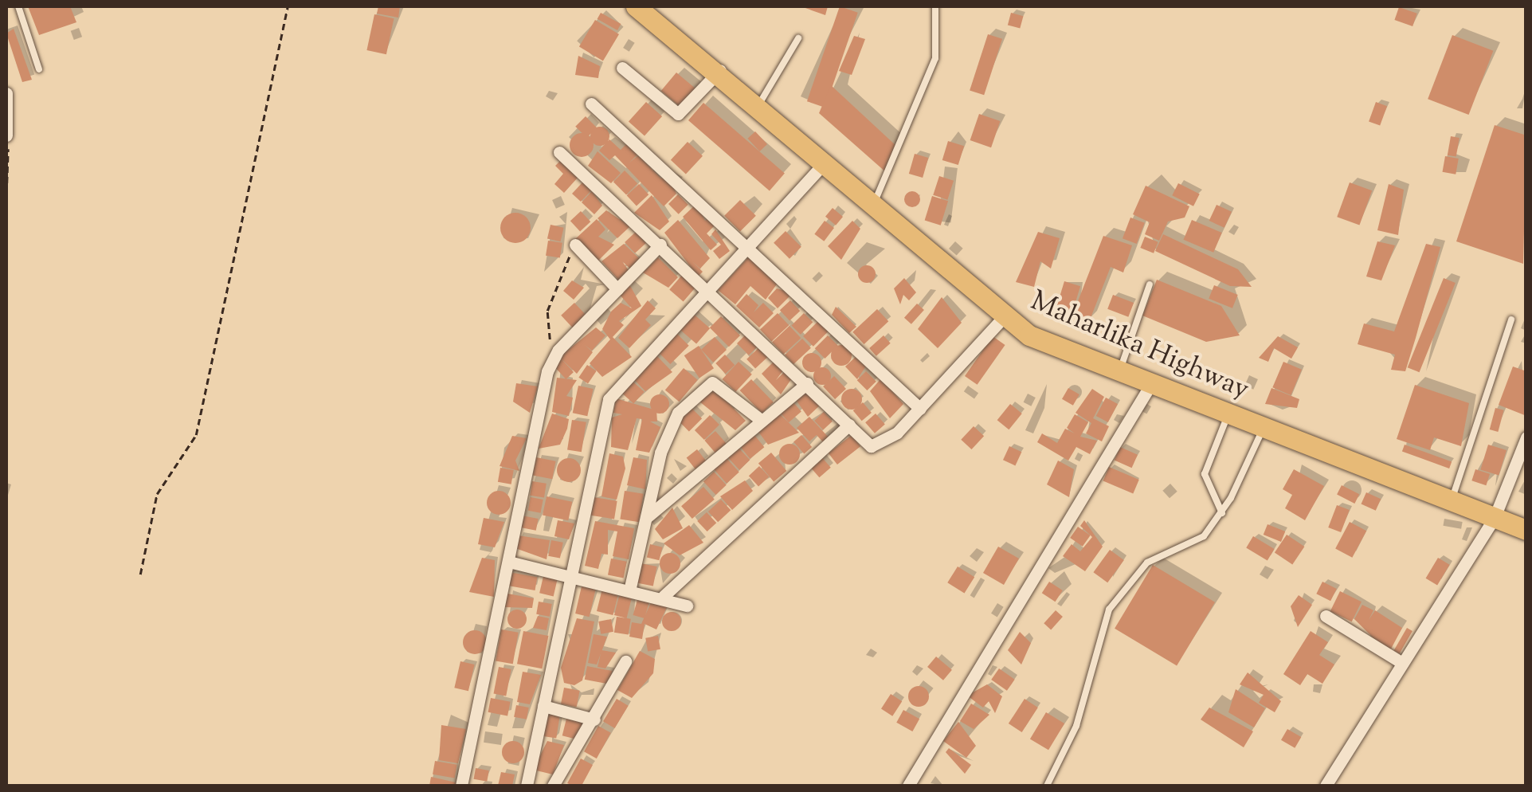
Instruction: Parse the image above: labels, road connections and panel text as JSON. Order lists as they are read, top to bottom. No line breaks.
{"streets":{"main road":["Maharlika Highway"]}}
